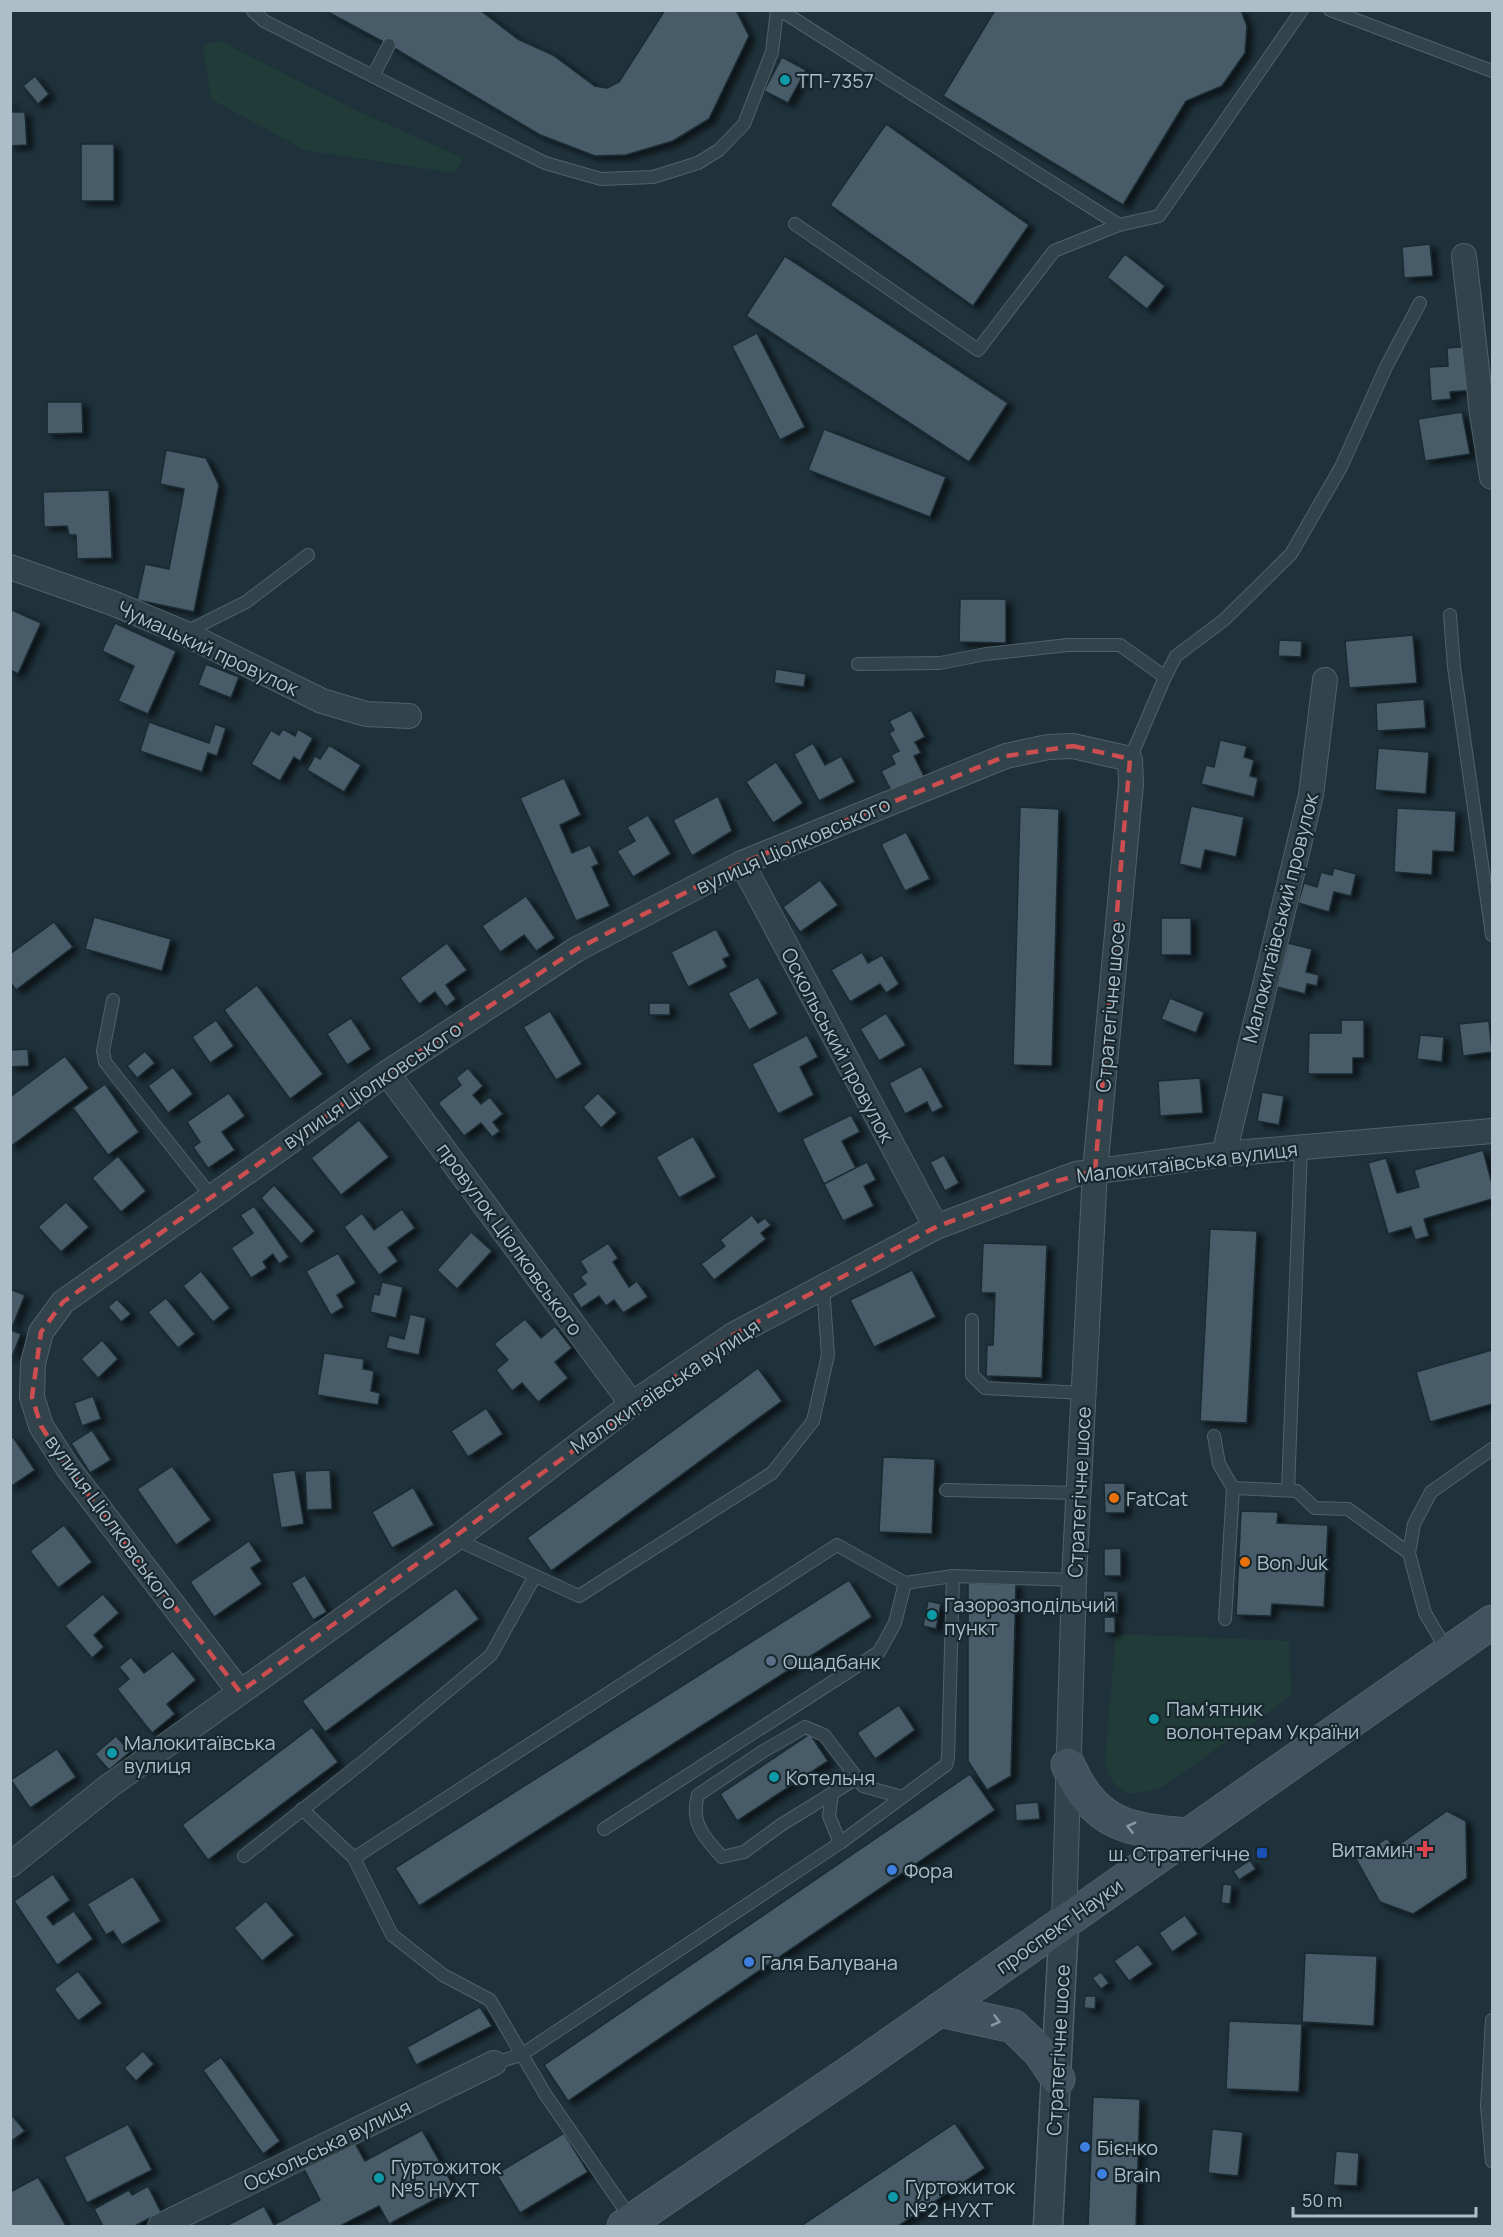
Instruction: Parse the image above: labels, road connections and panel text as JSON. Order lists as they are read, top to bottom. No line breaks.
{"streets":{"main road":["проспект Науки"],"street":["Чумацький провулок","вулиця Ціолковського","Малокитаївський провулок","Стратегічне шосе","Оскольський провулок","Малокитаївська вулиця","провулок Ціолковського","Оскольська вулиця"]},"crossings":[["вулиця Ціолковського","Стратегічне шосе"],["вулиця Ціолковського","Оскольський провулок"],["вулиця Ціолковського","Малокитаївська вулиця"],["вулиця Ціолковського","провулок Ціолковського"],["Малокитаївський провулок","Малокитаївська вулиця"],["Стратегічне шосе","Малокитаївська вулиця"],["Стратегічне шосе","проспект Науки"],["Оскольський провулок","Малокитаївська вулиця"],["Малокитаївська вулиця","провулок Ціолковського"]],"places":{"other":["ТП-7357","FatCat","Bon Juk","Газорозподільчий пункт","Ощадбанк","Пам'ятник волонтерам України","Малокитаївська вулиця","Котельня","Фора","Галя Балувана","Бієнко","Brain","Гуртожиток №5 НУХТ","Гуртожиток №2 НУХТ"],"health":["Витамин"],"transit":["ш. Стратегічне"]},"scale_bar":"50 m"}
